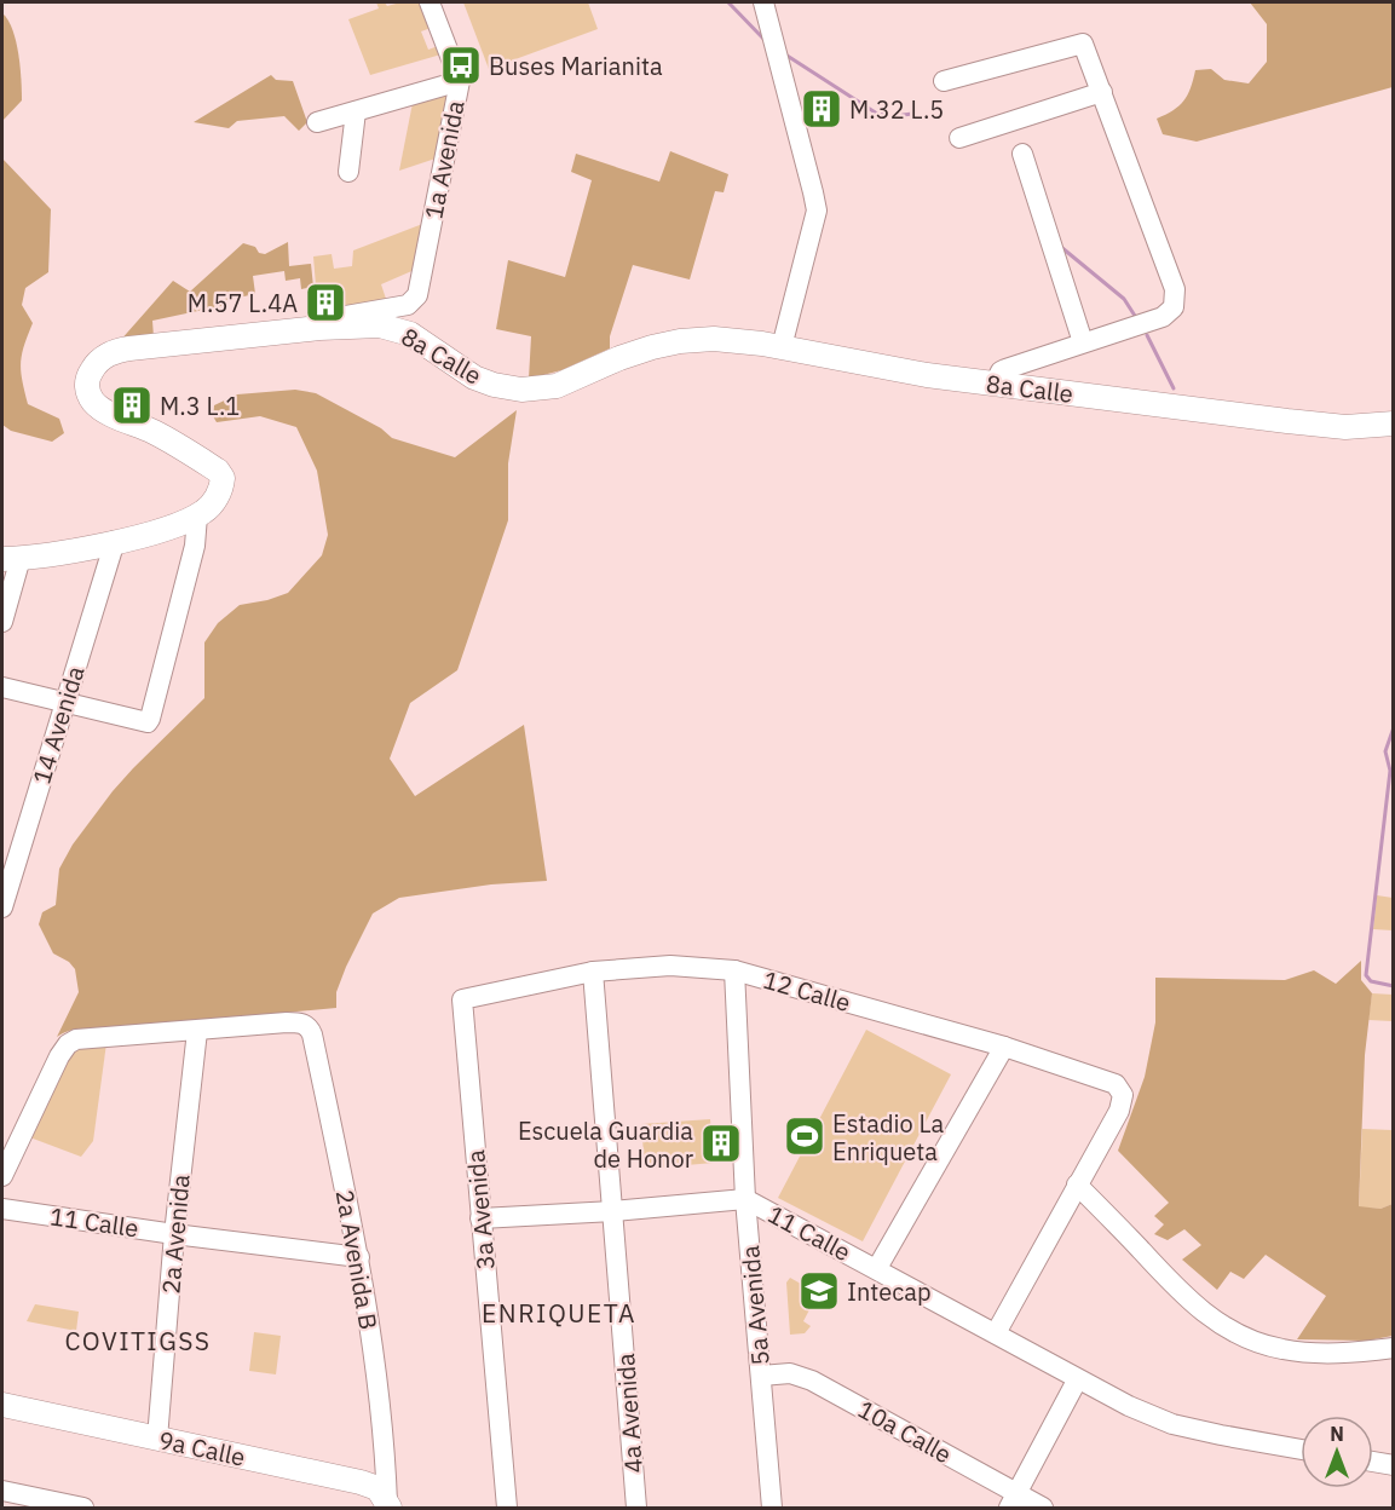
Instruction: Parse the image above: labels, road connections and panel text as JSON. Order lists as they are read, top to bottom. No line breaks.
{"streets":{"main road":["8a Calle","9a Calle"],"street":["1a Avenida","14 Avenida","12 Calle","3a Avenida","11 Calle","2a Avenida","2a Avenida B","5a Avenida","4a Avenida","10a Calle"]},"crossings":[["1a Avenida","8a Calle"],["8a Calle","14 Avenida"],["12 Calle","3a Avenida"],["12 Calle","5a Avenida"],["12 Calle","4a Avenida"],["3a Avenida","11 Calle"],["11 Calle","2a Avenida"],["11 Calle","2a Avenida B"],["11 Calle","5a Avenida"],["11 Calle","4a Avenida"],["2a Avenida","2a Avenida B"],["2a Avenida","9a Calle"],["2a Avenida B","9a Calle"],["5a Avenida","10a Calle"]],"districts":["ENRIQUETA","COVITIGSS"],"places":{"bus stop":["Buses Marianita"],"building":["M.32 L.5","M.57 L.4A","M.3 L.1","Escuela Guardia de Honor"],"sports":["Estadio La Enriqueta"],"school or university":["Intecap"]},"north":"top"}
